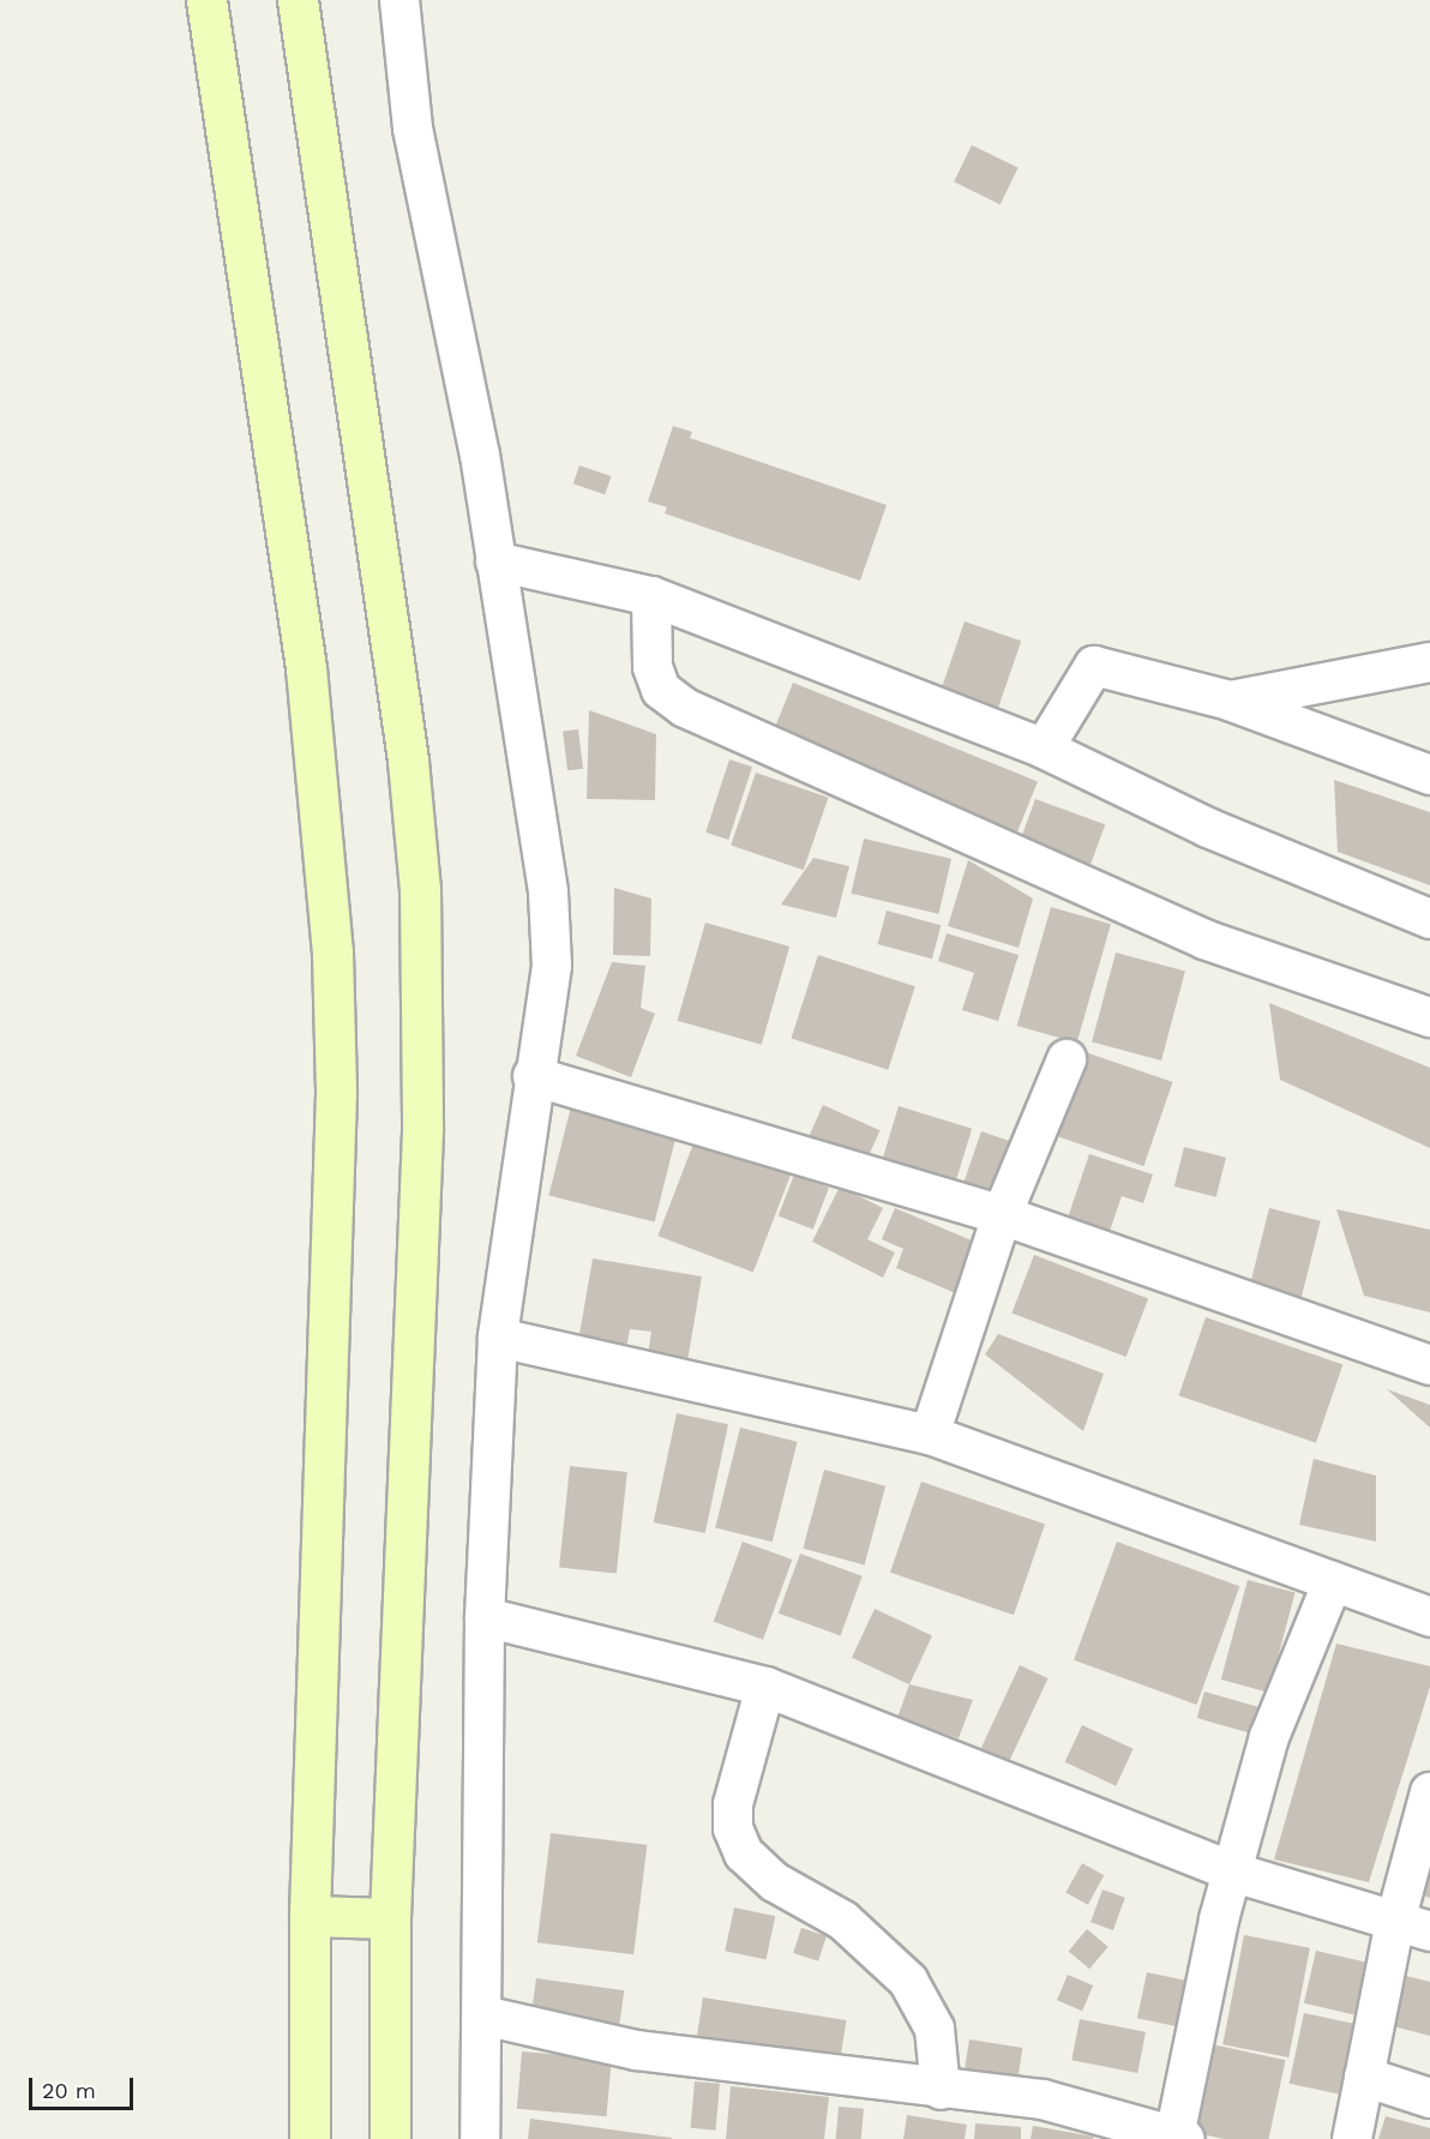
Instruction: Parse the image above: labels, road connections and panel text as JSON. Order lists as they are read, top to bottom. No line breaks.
{"scale_bar":"20 m"}
